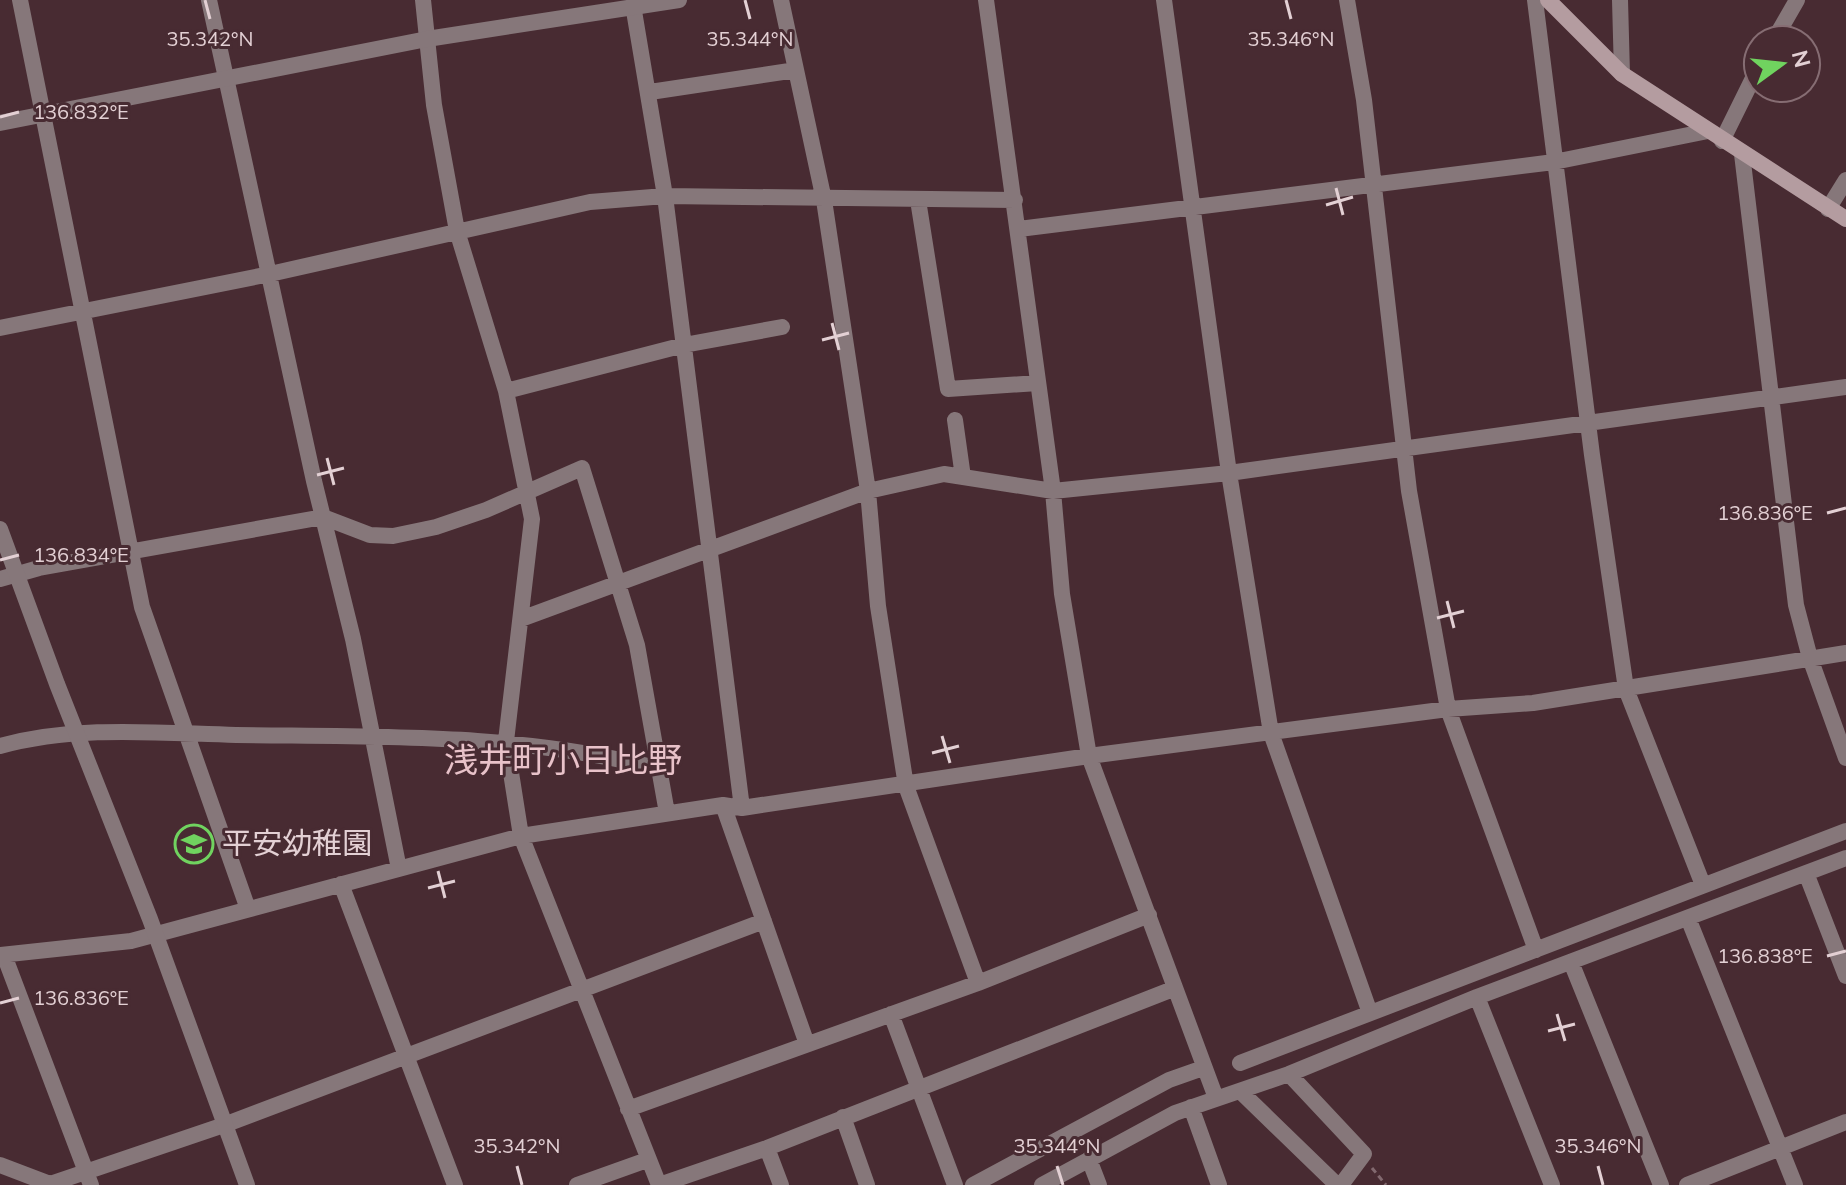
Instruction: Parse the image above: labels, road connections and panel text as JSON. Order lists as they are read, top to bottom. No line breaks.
{"districts":["浅井町小日比野"],"places":{"school or university":["平安幼稚園"]},"north":"right","coordinates":["35.342°N","35.344°N","35.346°N","136.832°E","136.836°E","136.834°E","136.838°E"]}
